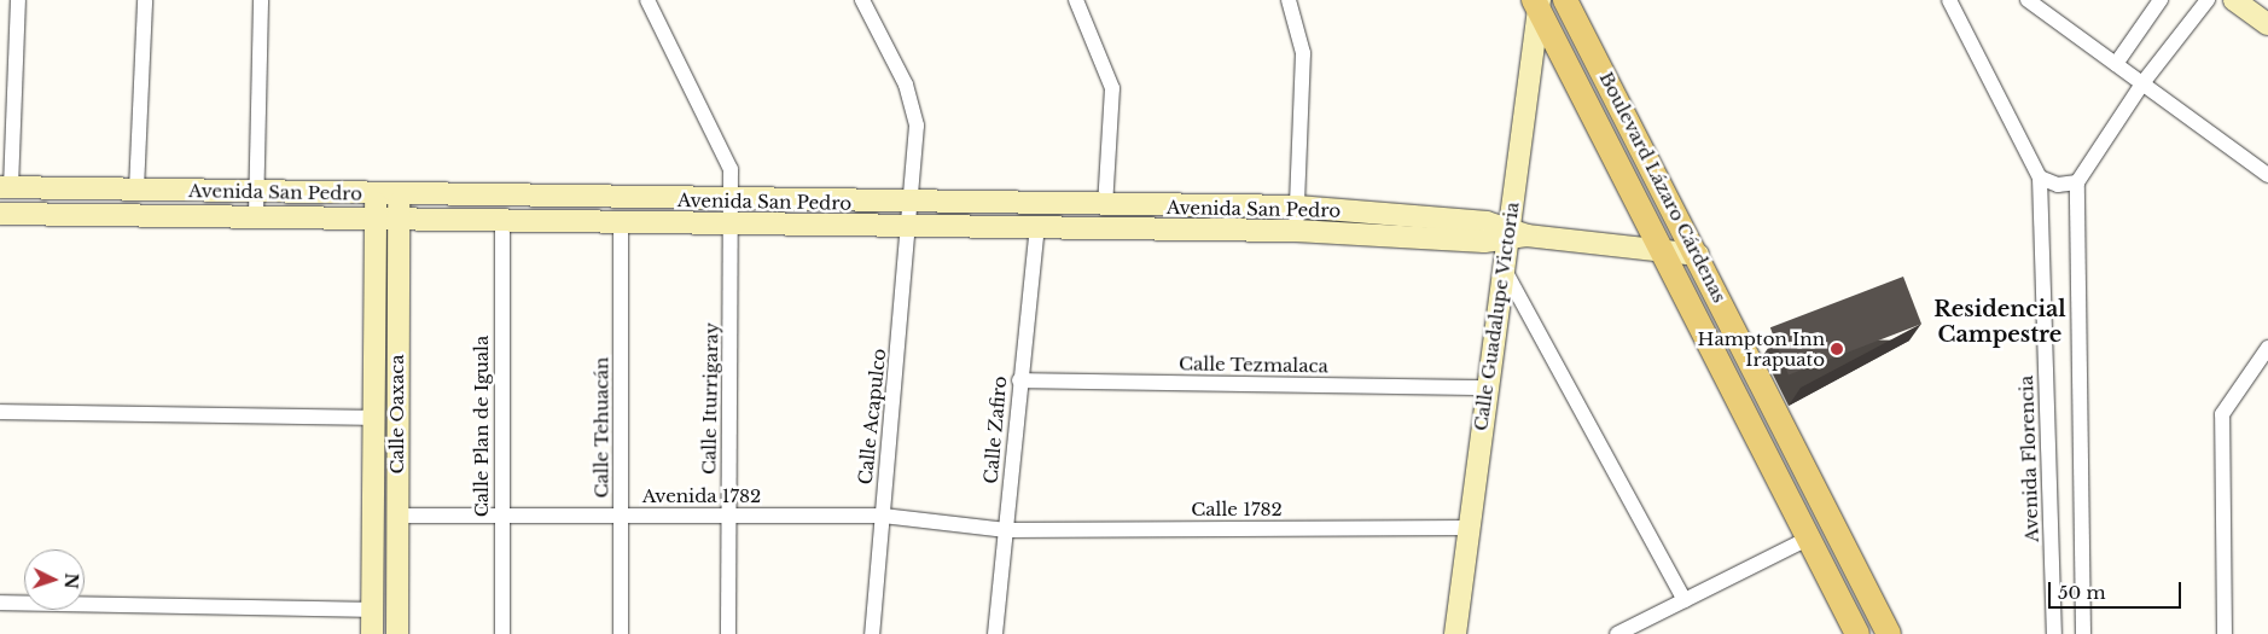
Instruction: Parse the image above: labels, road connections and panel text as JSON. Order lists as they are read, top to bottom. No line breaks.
{"streets":{"main road":["Boulevard Lázaro Cárdenas"],"street":["Avenida San Pedro","Calle Guadalupe Victoria","Calle Tezmalaca","Calle Iturrigaray","Calle Oaxaca","Calle Acapulco","Calle Plan de Iguala","Calle Tehuacán","Calle Zafiro","Avenida Florencia","Avenida 1782","Calle 1782"]},"crossings":[["Boulevard Lázaro Cárdenas","Avenida San Pedro"],["Boulevard Lázaro Cárdenas","Calle Guadalupe Victoria"],["Avenida San Pedro","Calle Guadalupe Victoria"],["Avenida San Pedro","Calle Iturrigaray"],["Avenida San Pedro","Calle Oaxaca"],["Avenida San Pedro","Calle Acapulco"],["Avenida San Pedro","Calle Plan de Iguala"],["Avenida San Pedro","Calle Tehuacán"],["Avenida San Pedro","Calle Zafiro"],["Calle Guadalupe Victoria","Calle Tezmalaca"],["Calle Guadalupe Victoria","Calle 1782"],["Calle Tezmalaca","Calle Zafiro"],["Calle Iturrigaray","Avenida 1782"],["Calle Oaxaca","Avenida 1782"],["Calle Acapulco","Avenida 1782"],["Calle Plan de Iguala","Avenida 1782"],["Calle Tehuacán","Avenida 1782"],["Calle Zafiro","Avenida 1782"],["Calle Zafiro","Calle 1782"],["Avenida 1782","Calle 1782"]],"districts":["Residencial Campestre"],"places":["Hampton Inn Irapuato"],"scale_bar":"50 m","north":"right"}
